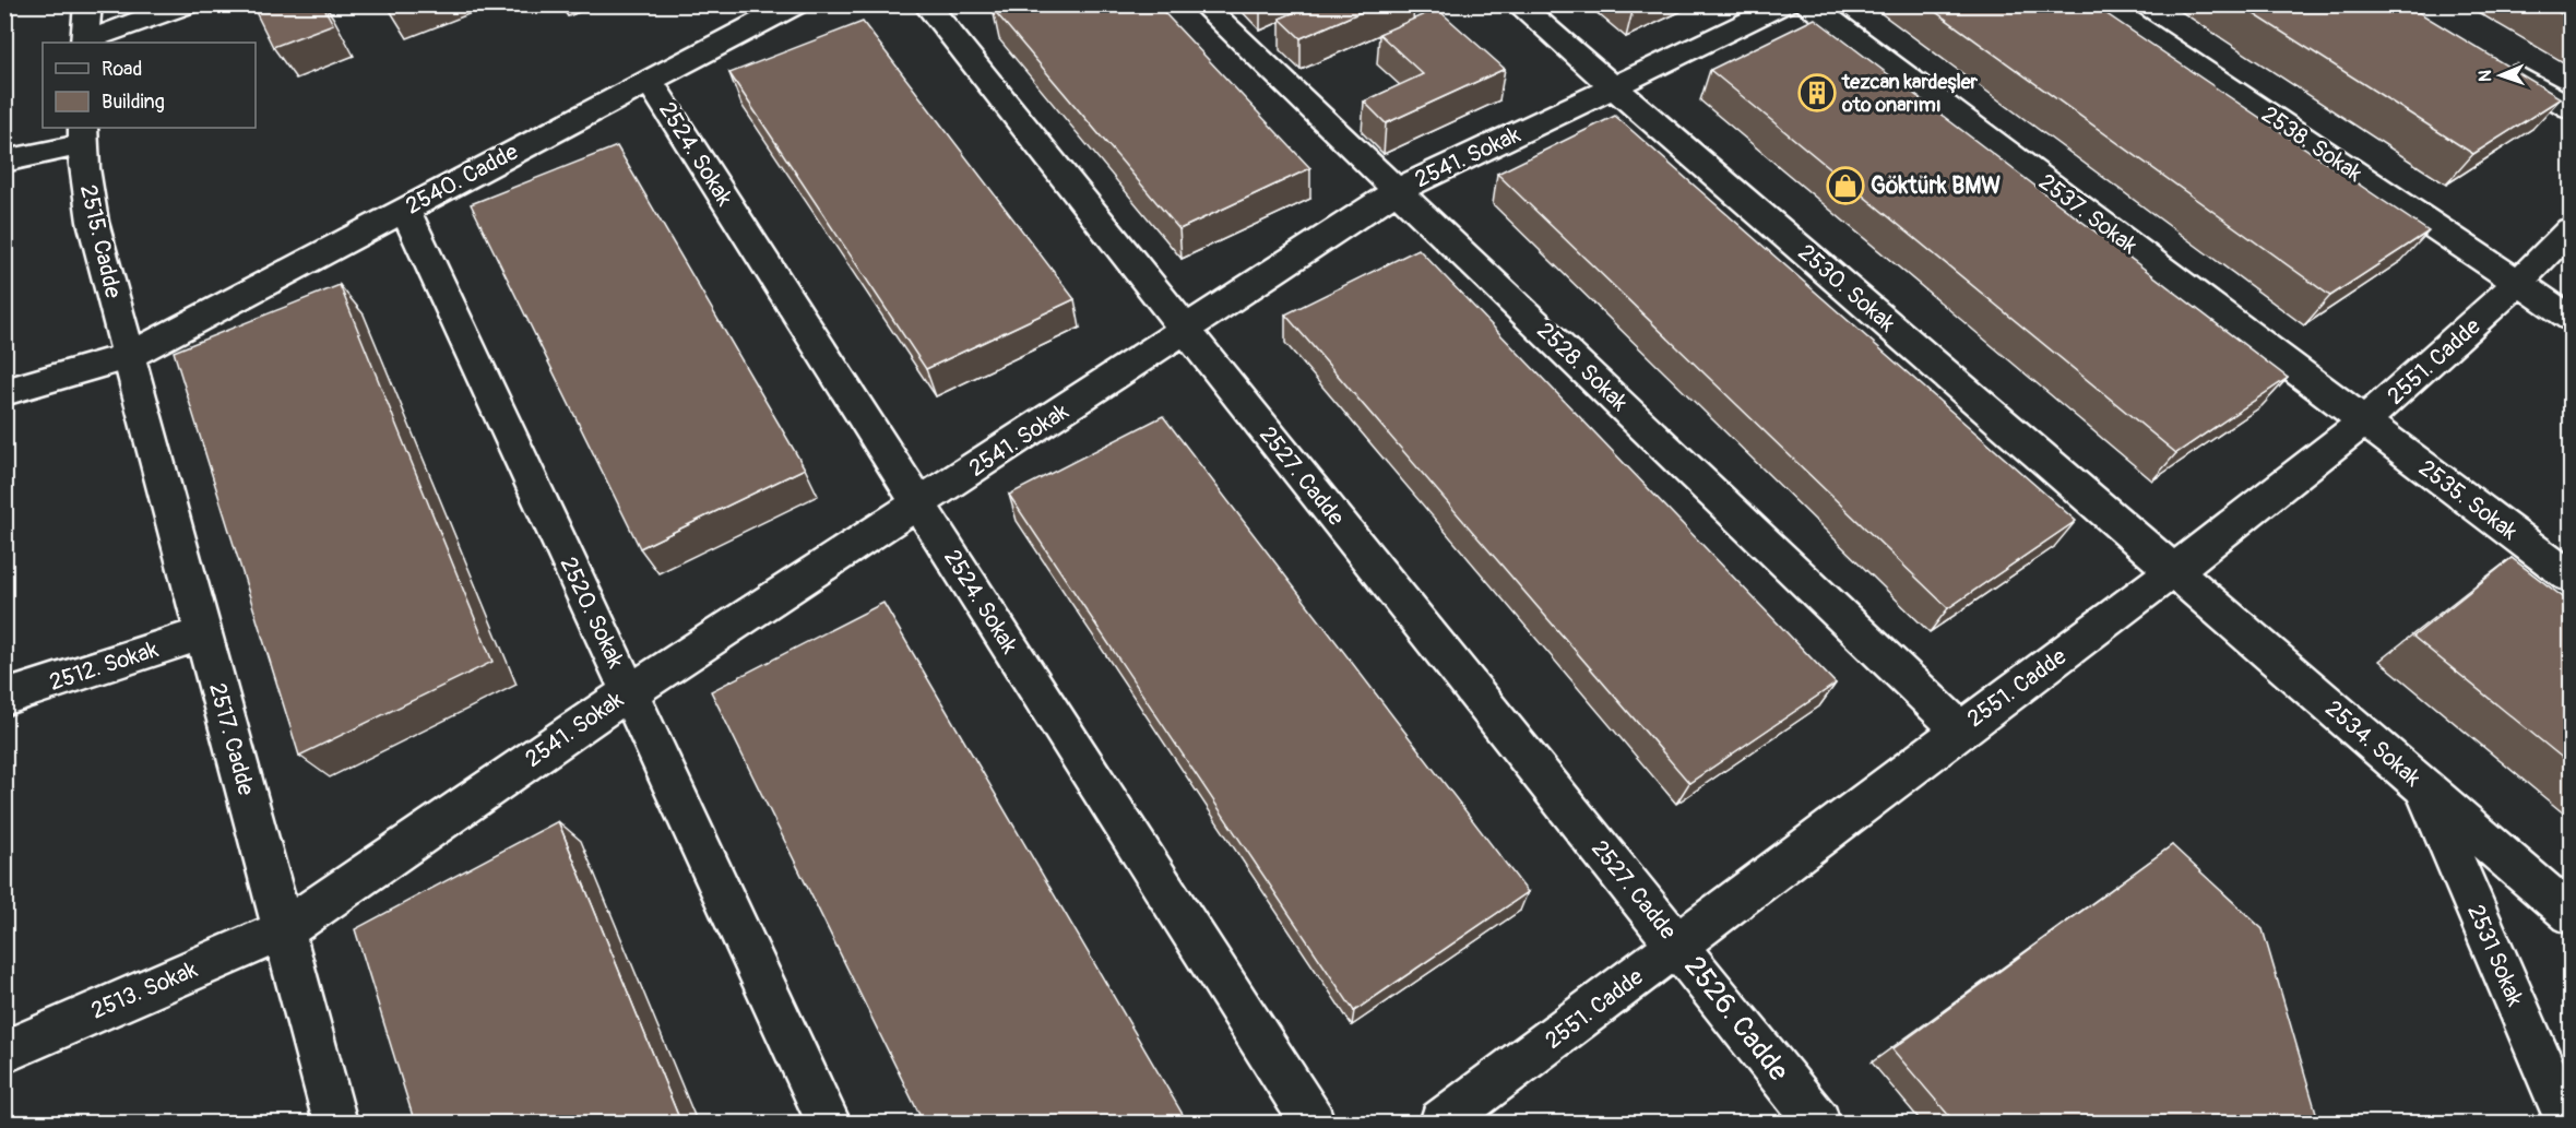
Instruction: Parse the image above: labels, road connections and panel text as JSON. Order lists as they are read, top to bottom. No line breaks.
{"streets":{"street":["2538. Sokak","2524. Sokak","2541. Sokak","2540. Cadde","2537. Sokak","2515. Cadde","2530. Sokak","2551. Cadde","2528. Sokak","2527. Cadde","2535. Sokak","2520. Sokak","2512. Sokak","2517. Cadde","2534. Sokak","2531 Sokak","2513. Sokak","2526. Cadde"]},"crossings":[["2538. Sokak","2551. Cadde"],["2524. Sokak","2541. Sokak"],["2524. Sokak","2540. Cadde"],["2541. Sokak","2530. Sokak"],["2541. Sokak","2528. Sokak"],["2541. Sokak","2527. Cadde"],["2541. Sokak","2520. Sokak"],["2541. Sokak","2517. Cadde"],["2541. Sokak","2513. Sokak"],["2540. Cadde","2515. Cadde"],["2540. Cadde","2520. Sokak"],["2540. Cadde","2517. Cadde"],["2537. Sokak","2551. Cadde"],["2537. Sokak","2535. Sokak"],["2515. Cadde","2517. Cadde"],["2530. Sokak","2551. Cadde"],["2530. Sokak","2534. Sokak"],["2551. Cadde","2528. Sokak"],["2551. Cadde","2527. Cadde"],["2551. Cadde","2535. Sokak"],["2551. Cadde","2534. Sokak"],["2551. Cadde","2526. Cadde"],["2527. Cadde","2526. Cadde"],["2512. Sokak","2517. Cadde"],["2517. Cadde","2513. Sokak"],["2534. Sokak","2531 Sokak"]],"places":{"building":["tezcan kardeşler oto onarımı"],"shop":["Göktürk BMW"]},"legend":["Road","Building"],"north":"left"}
